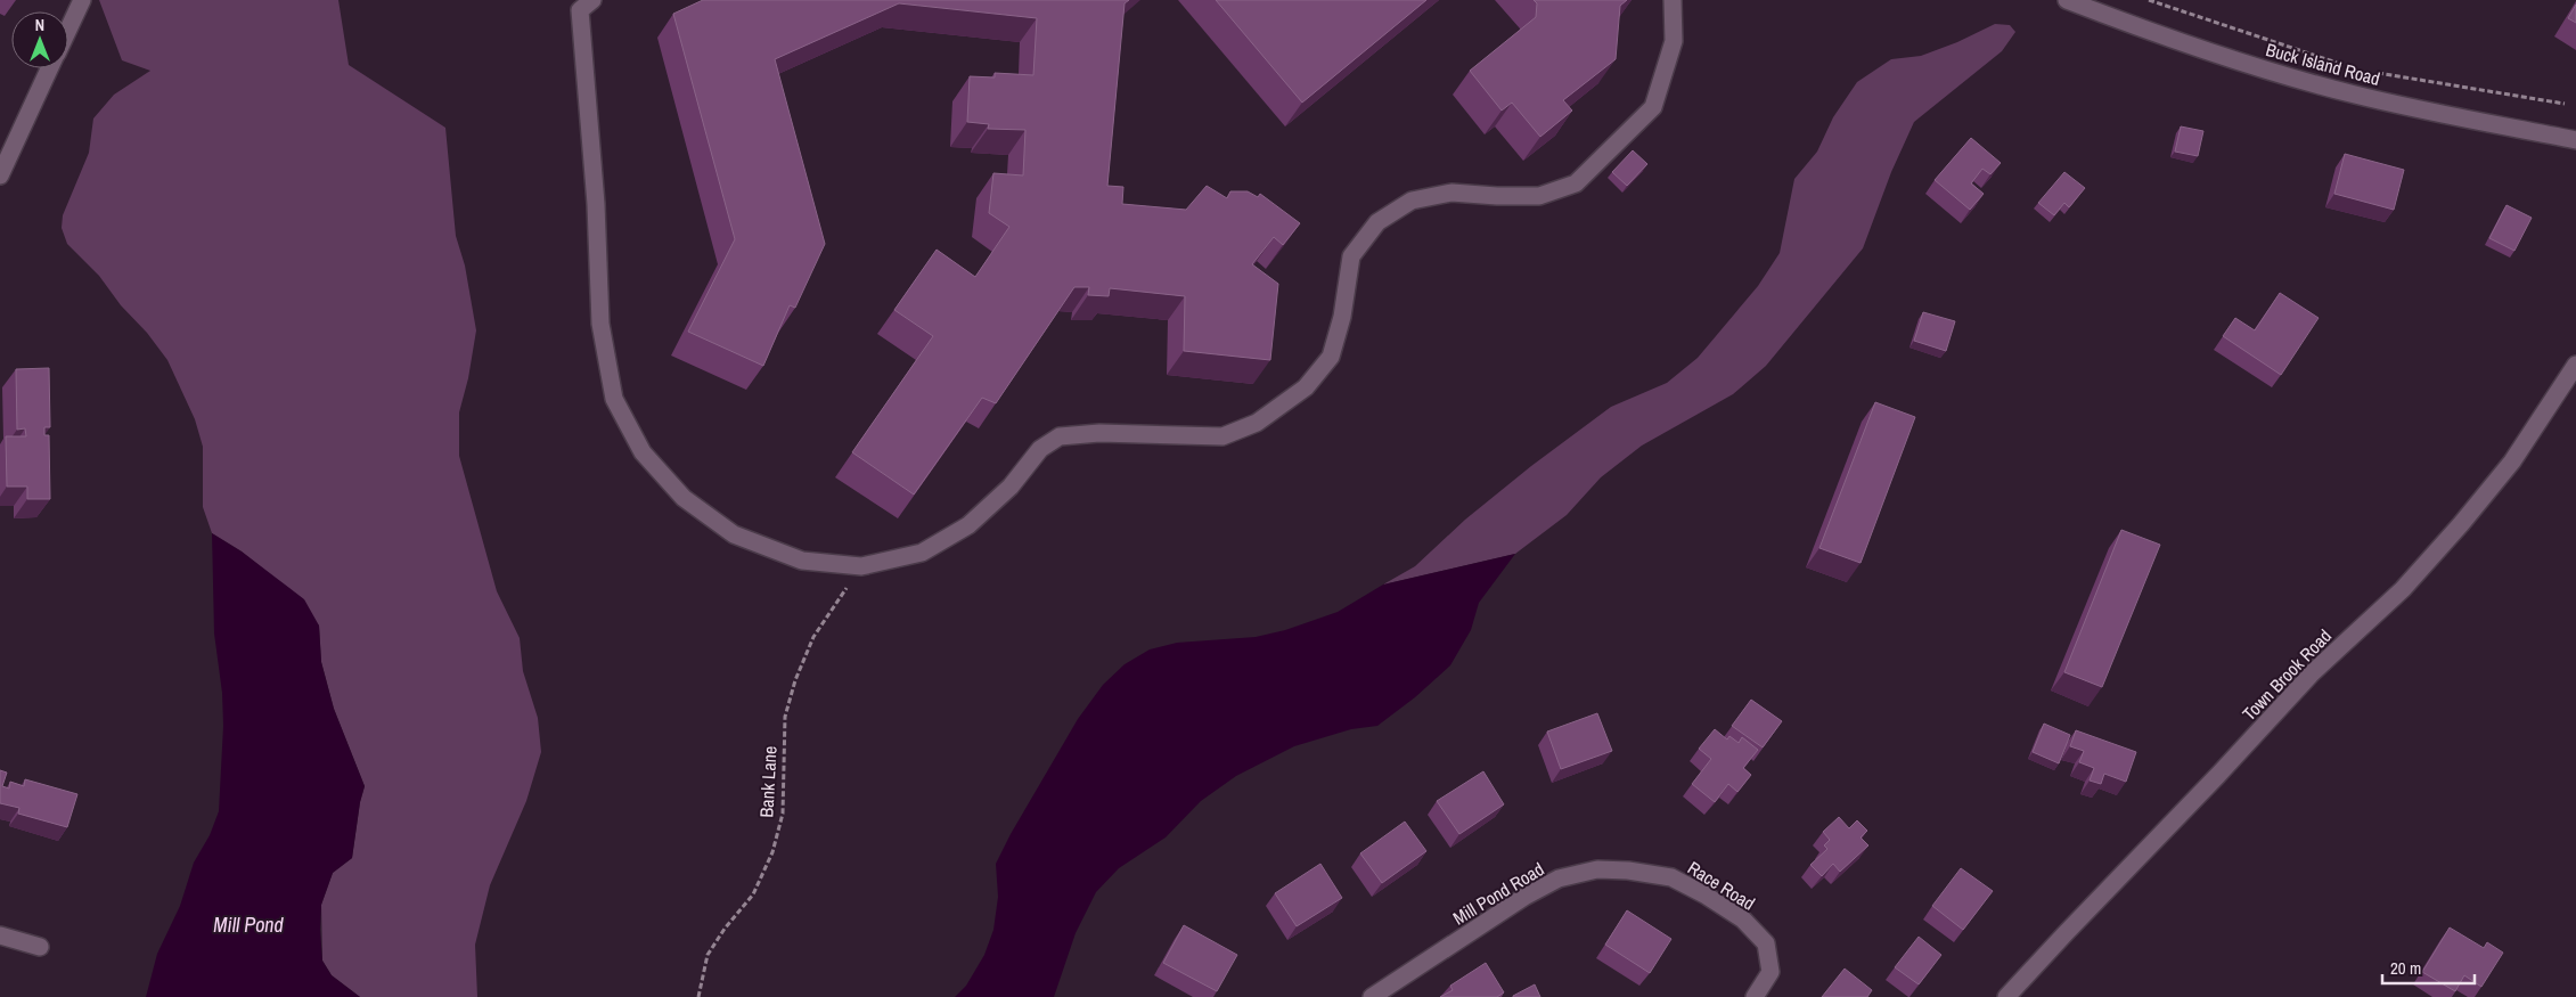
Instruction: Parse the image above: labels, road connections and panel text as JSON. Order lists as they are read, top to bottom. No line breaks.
{"streets":{"main road":["Buck Island Road","Town Brook Road","Race Road","Mill Pond Road"],"path":["Bank Lane"]},"crossings":[["Race Road","Mill Pond Road"]],"water":["Mill Pond"],"scale_bar":"20 m","north":"top"}
